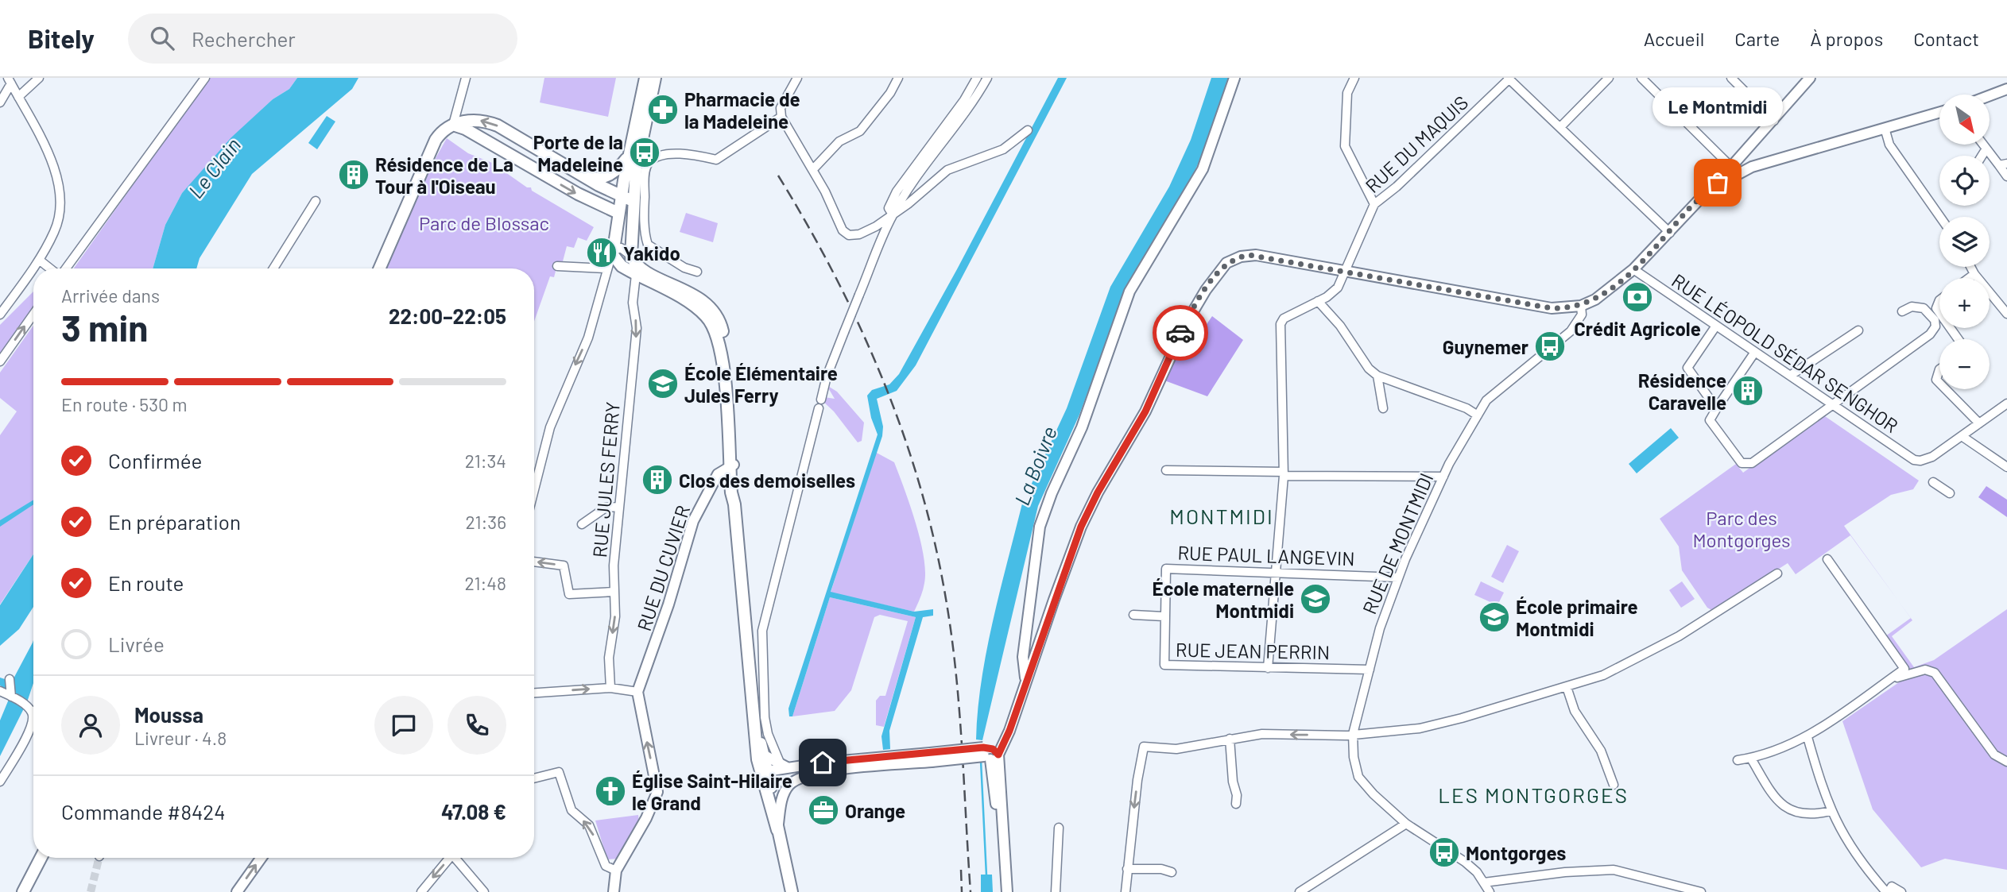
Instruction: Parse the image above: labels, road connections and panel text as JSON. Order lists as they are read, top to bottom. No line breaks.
{"streets":{"street":["RUE DU MAQUIS","RUE LÉOPOLD SÉDAR SENGHOR","RUE JULES FERRY","RUE DE MONTMIDI","RUE PAUL LANGEVIN","RUE DU CUVIER","RUE JEAN PERRIN"]},"crossings":[["RUE DE MONTMIDI","RUE PAUL LANGEVIN"],["RUE DE MONTMIDI","RUE JEAN PERRIN"],["RUE PAUL LANGEVIN","RUE JEAN PERRIN"]],"districts":["MONTMIDI","LES MONTGORGES"],"water":["Le Clain","La Boivre"],"parks":["Parc de Blossac","Parc des Montgorges"],"places":{"pharmacy":["Pharmacie de la Madeleine"],"bus stop":["Porte de la Madeleine","Guynemer","Montgorges"],"building":["Résidence de La Tour à l'Oiseau","Résidence Caravelle","Clos des demoiselles"],"other":["Le Montmidi"],"restaurant":["Yakido"],"bank":["Crédit Agricole"],"school or university":["École Élémentaire Jules Ferry","École maternelle Montmidi","École primaire Montmidi"],"church":["Église Saint-Hilaire le Grand"],"office":["Orange"]},"north":"bottom right","page":{"header":"Bitely","search":"Rechercher","nav":["Accueil","Carte","À propos","Contact"],"bubble":"Le Montmidi","map_buttons":["+","−"],"heading":["3 min","Arrivée dans","22:00–22:05"],"panel":["Moussa","Livreur · 4.8","Commande #8424","47.08 €"],"bar":"En route · 530 m","list":[["Confirmée","21:34"],["En préparation","21:36"],["En route","21:48"],"Livrée"]}}
